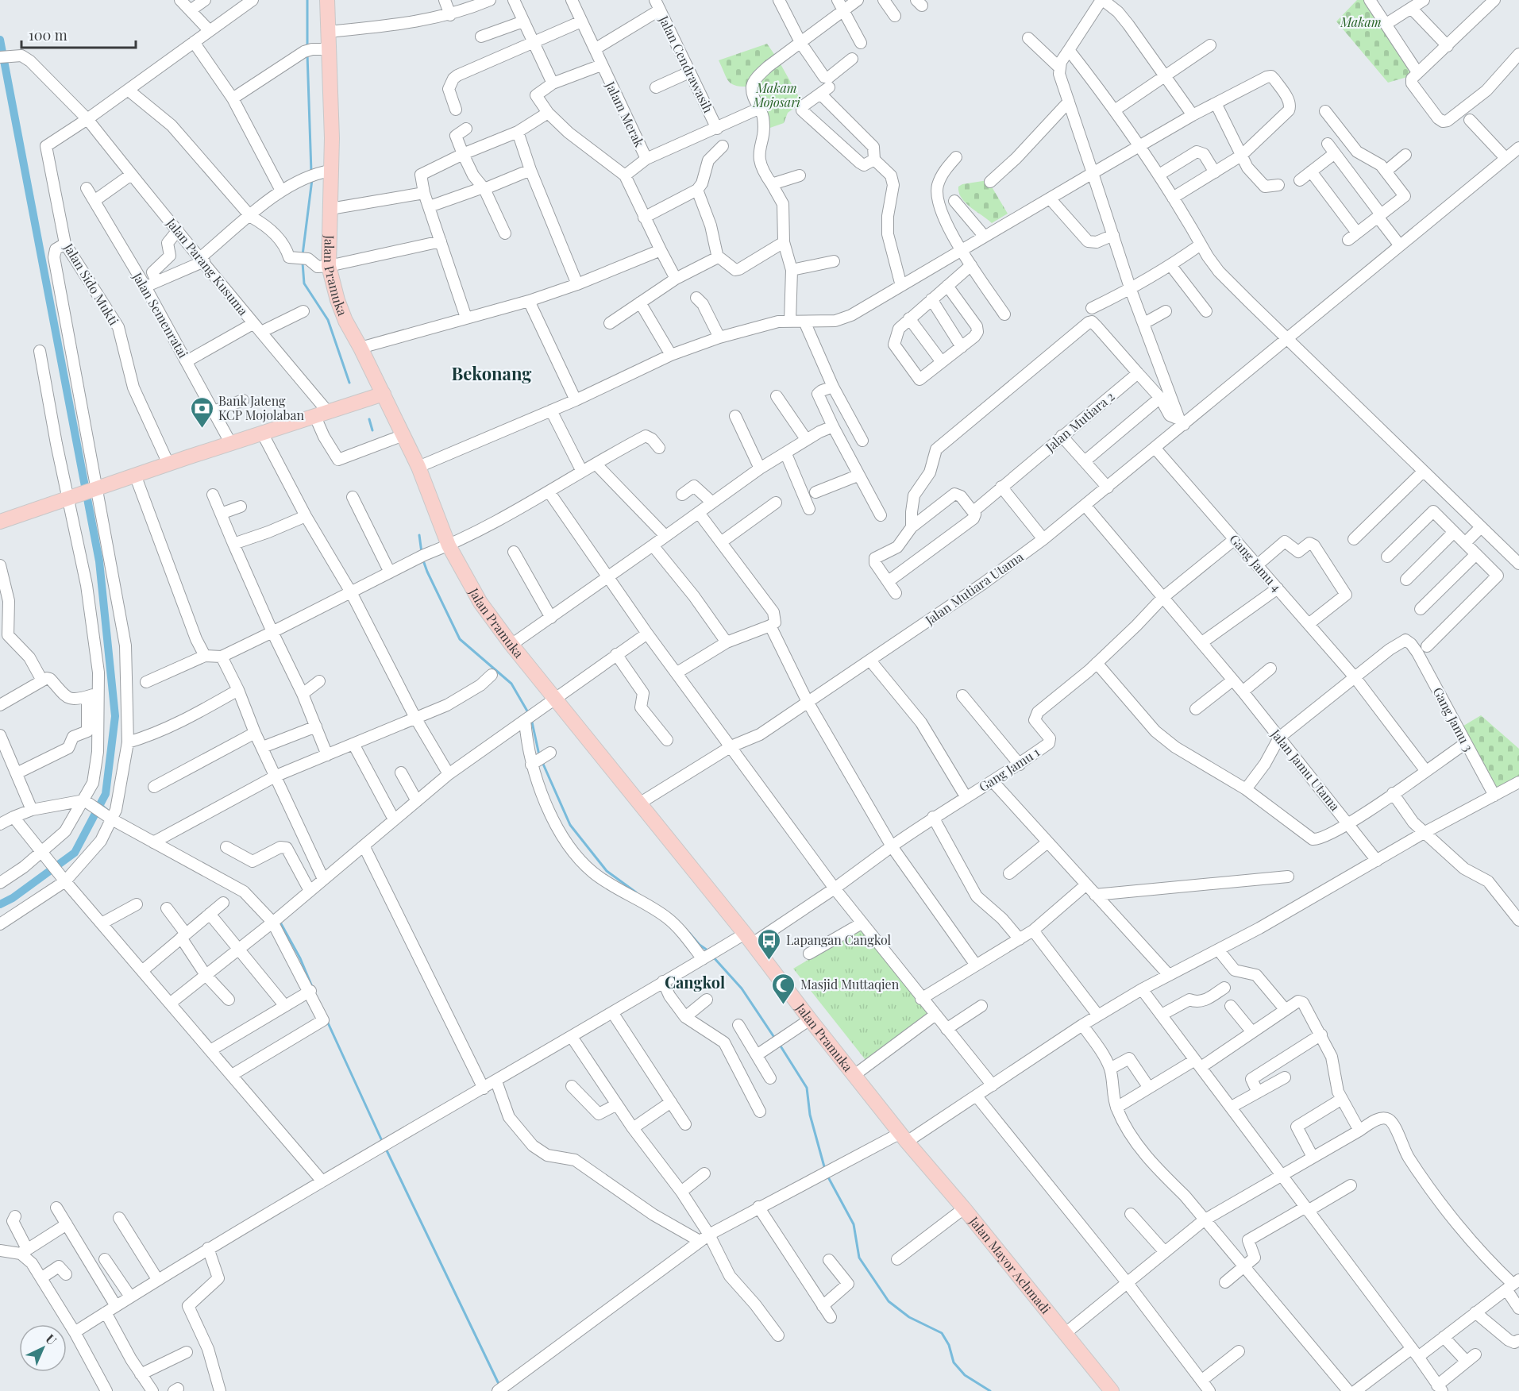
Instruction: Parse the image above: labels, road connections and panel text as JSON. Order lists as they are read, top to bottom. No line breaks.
{"streets":{"main road":["Jalan Pramuka","Jalan Mayor Achmadi"],"street":["Jalan Cendrawasih","Jalam Merak","Jalan Parang Kusuma","Jalan Sido Mukti","Jalan Semenratai","Jalan Mutiara 2","Gang Jamu 4","Jalan Mutiara Utama","Gang Jamu 3","Gang Jamu 1","Jalan Jamu Utama"]},"crossings":[["Jalan Cendrawasih","Jalam Merak"],["Jalan Parang Kusuma","Jalan Pramuka"],["Jalan Parang Kusuma","Jalan Sido Mukti"],["Jalan Pramuka","Jalan Mutiara Utama"],["Jalan Pramuka","Gang Jamu 1"],["Jalan Pramuka","Jalan Mayor Achmadi"],["Gang Jamu 4","Jalan Mutiara Utama"],["Gang Jamu 4","Gang Jamu 3"],["Gang Jamu 4","Gang Jamu 1"],["Jalan Mutiara Utama","Jalan Jamu Utama"],["Gang Jamu 1","Jalan Jamu Utama"]],"districts":["Bekonang","Cangkol"],"parks":["Makam","Makam Mojosari"],"places":{"bank":["Bank Jateng KCP Mojolaban"],"bus stop":["Lapangan Cangkol"],"mosque":["Masjid Muttaqien"]},"scale_bar":"100 m","north":"top right"}
